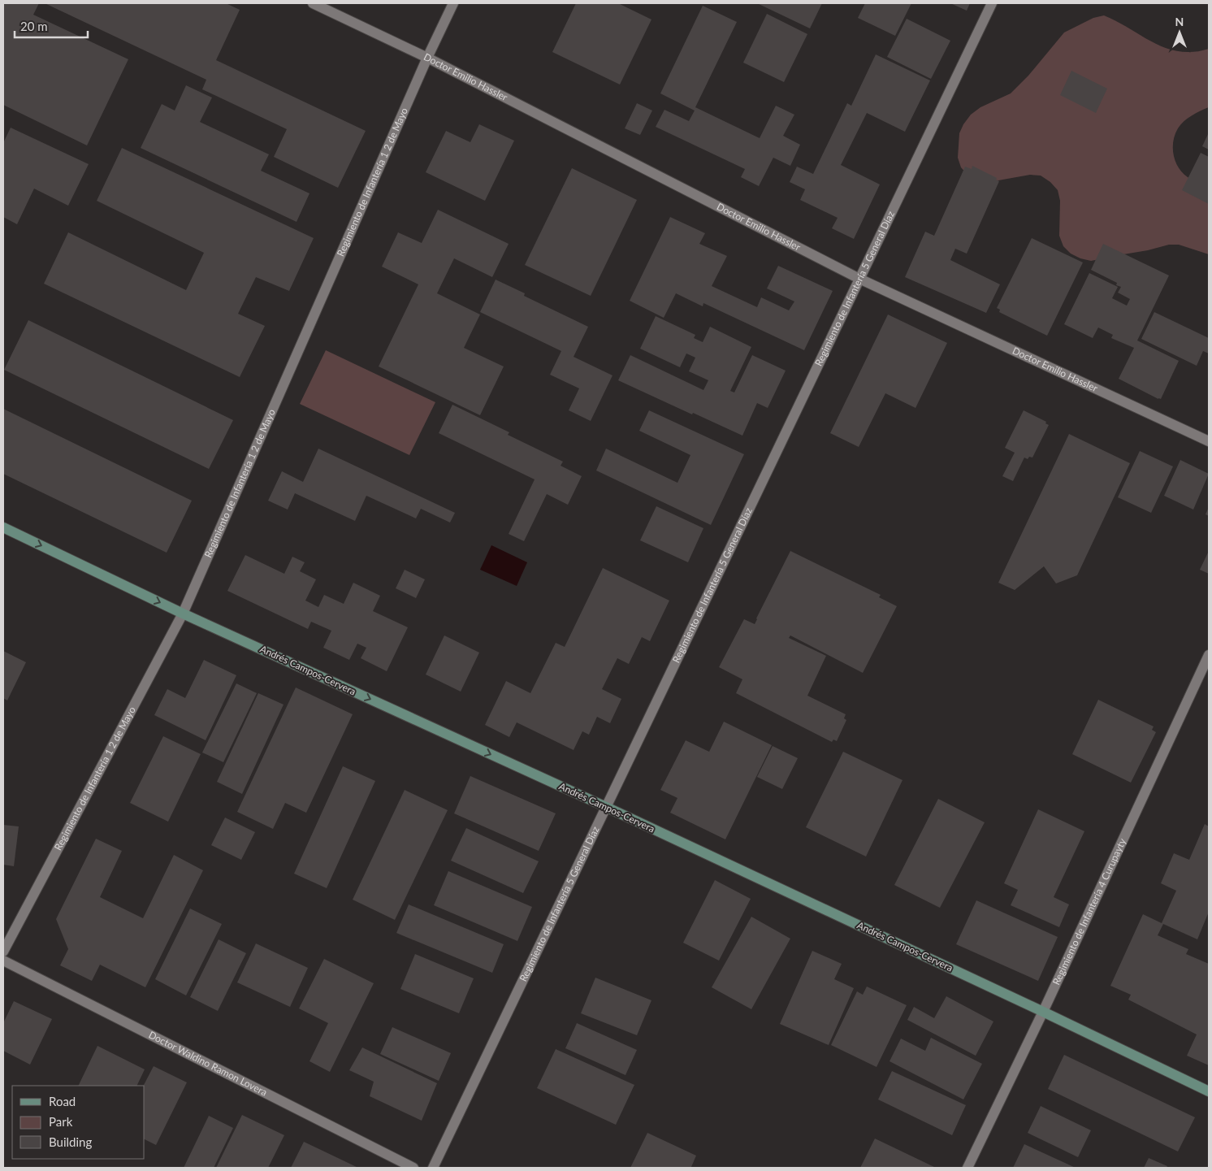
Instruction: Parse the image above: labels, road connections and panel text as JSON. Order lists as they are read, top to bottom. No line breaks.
{"streets":{"street":["Doctor Emilio Hassler","Regimiento de Infantería 1 2 de Mayo","Regimiento de Infantería 5 General Díaz","Andrés Campos-Cervera","Regimiento de Infantería 4 Curupayty","Doctor Waldino Ramon Lovera"]},"crossings":[["Doctor Emilio Hassler","Regimiento de Infantería 1 2 de Mayo"],["Doctor Emilio Hassler","Regimiento de Infantería 5 General Díaz"],["Regimiento de Infantería 1 2 de Mayo","Andrés Campos-Cervera"],["Regimiento de Infantería 5 General Díaz","Andrés Campos-Cervera"],["Andrés Campos-Cervera","Regimiento de Infantería 4 Curupayty"]],"one_way":["Andrés Campos-Cervera"],"legend":["Road","Park","Building"],"scale_bar":"20 m","north":"top"}
